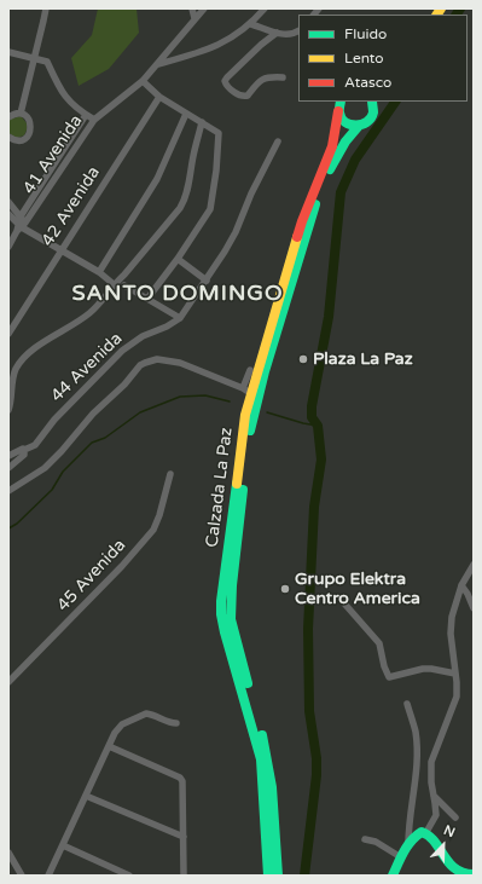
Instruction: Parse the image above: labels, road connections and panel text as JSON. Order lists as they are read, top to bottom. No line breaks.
{"streets":{"main road":["Calzada La Paz"],"street":["41 Avenida","42 Avenida","44 Avenida","45 Avenida"]},"crossings":[["44 Avenida","Calzada La Paz"]],"districts":["SANTO DOMINGO"],"places":["Plaza La Paz","Grupo Elektra Centro America"],"legend":["Fluido","Lento","Atasco"],"north":"top right"}
